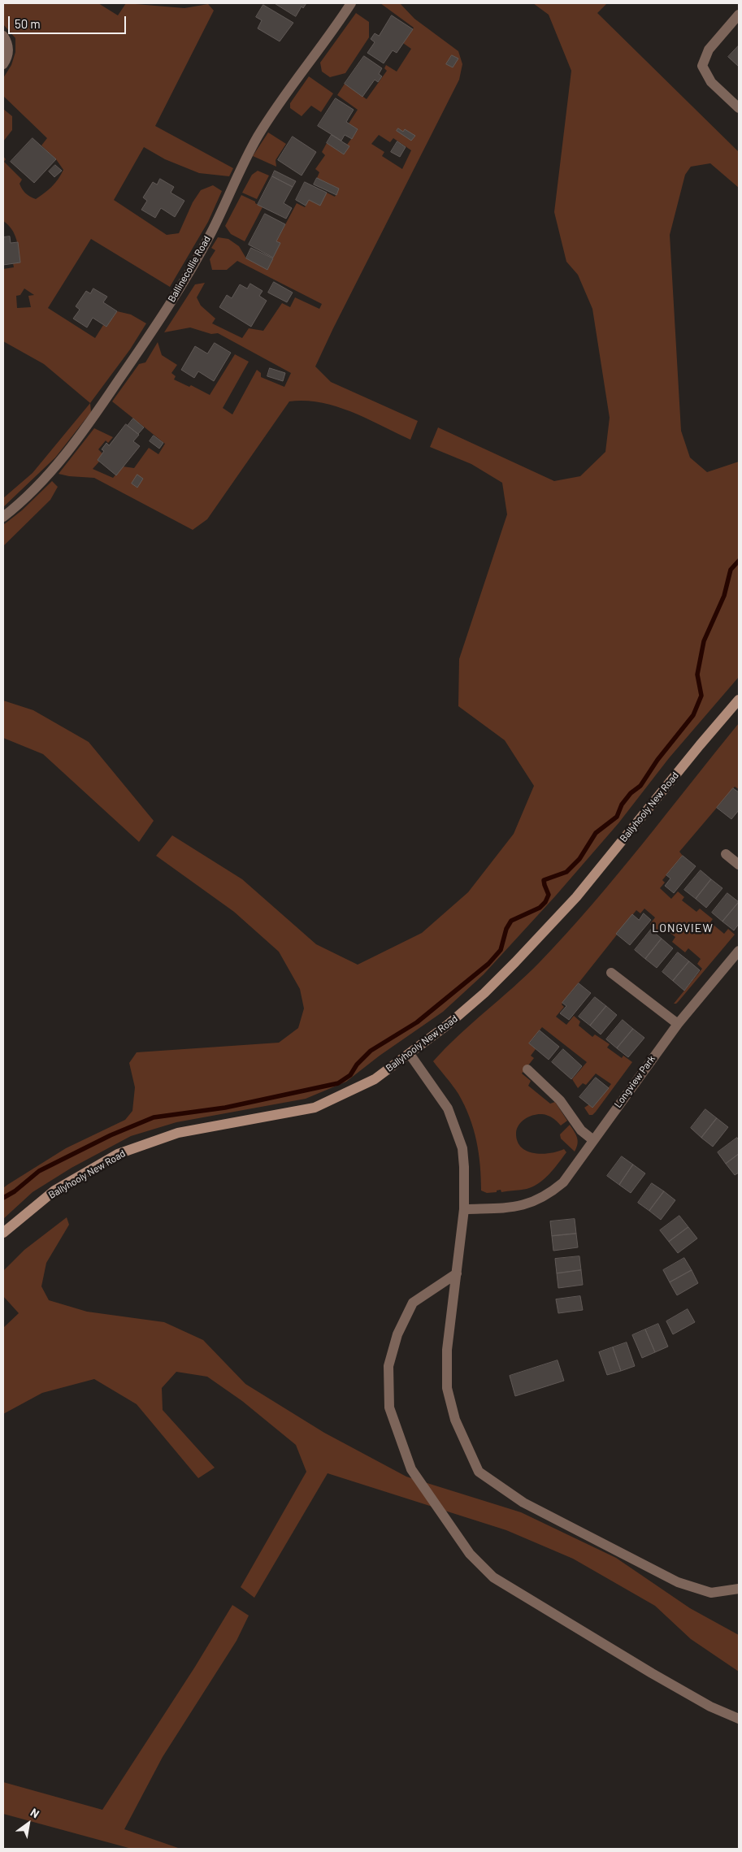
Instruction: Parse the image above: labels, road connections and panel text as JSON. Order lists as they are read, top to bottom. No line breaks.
{"streets":{"main road":["Ballyhooly New Road"],"street":["Ballinecollie Road","Longview Park"]},"districts":["LONGVIEW"],"scale_bar":"50 m","north":"top right"}
